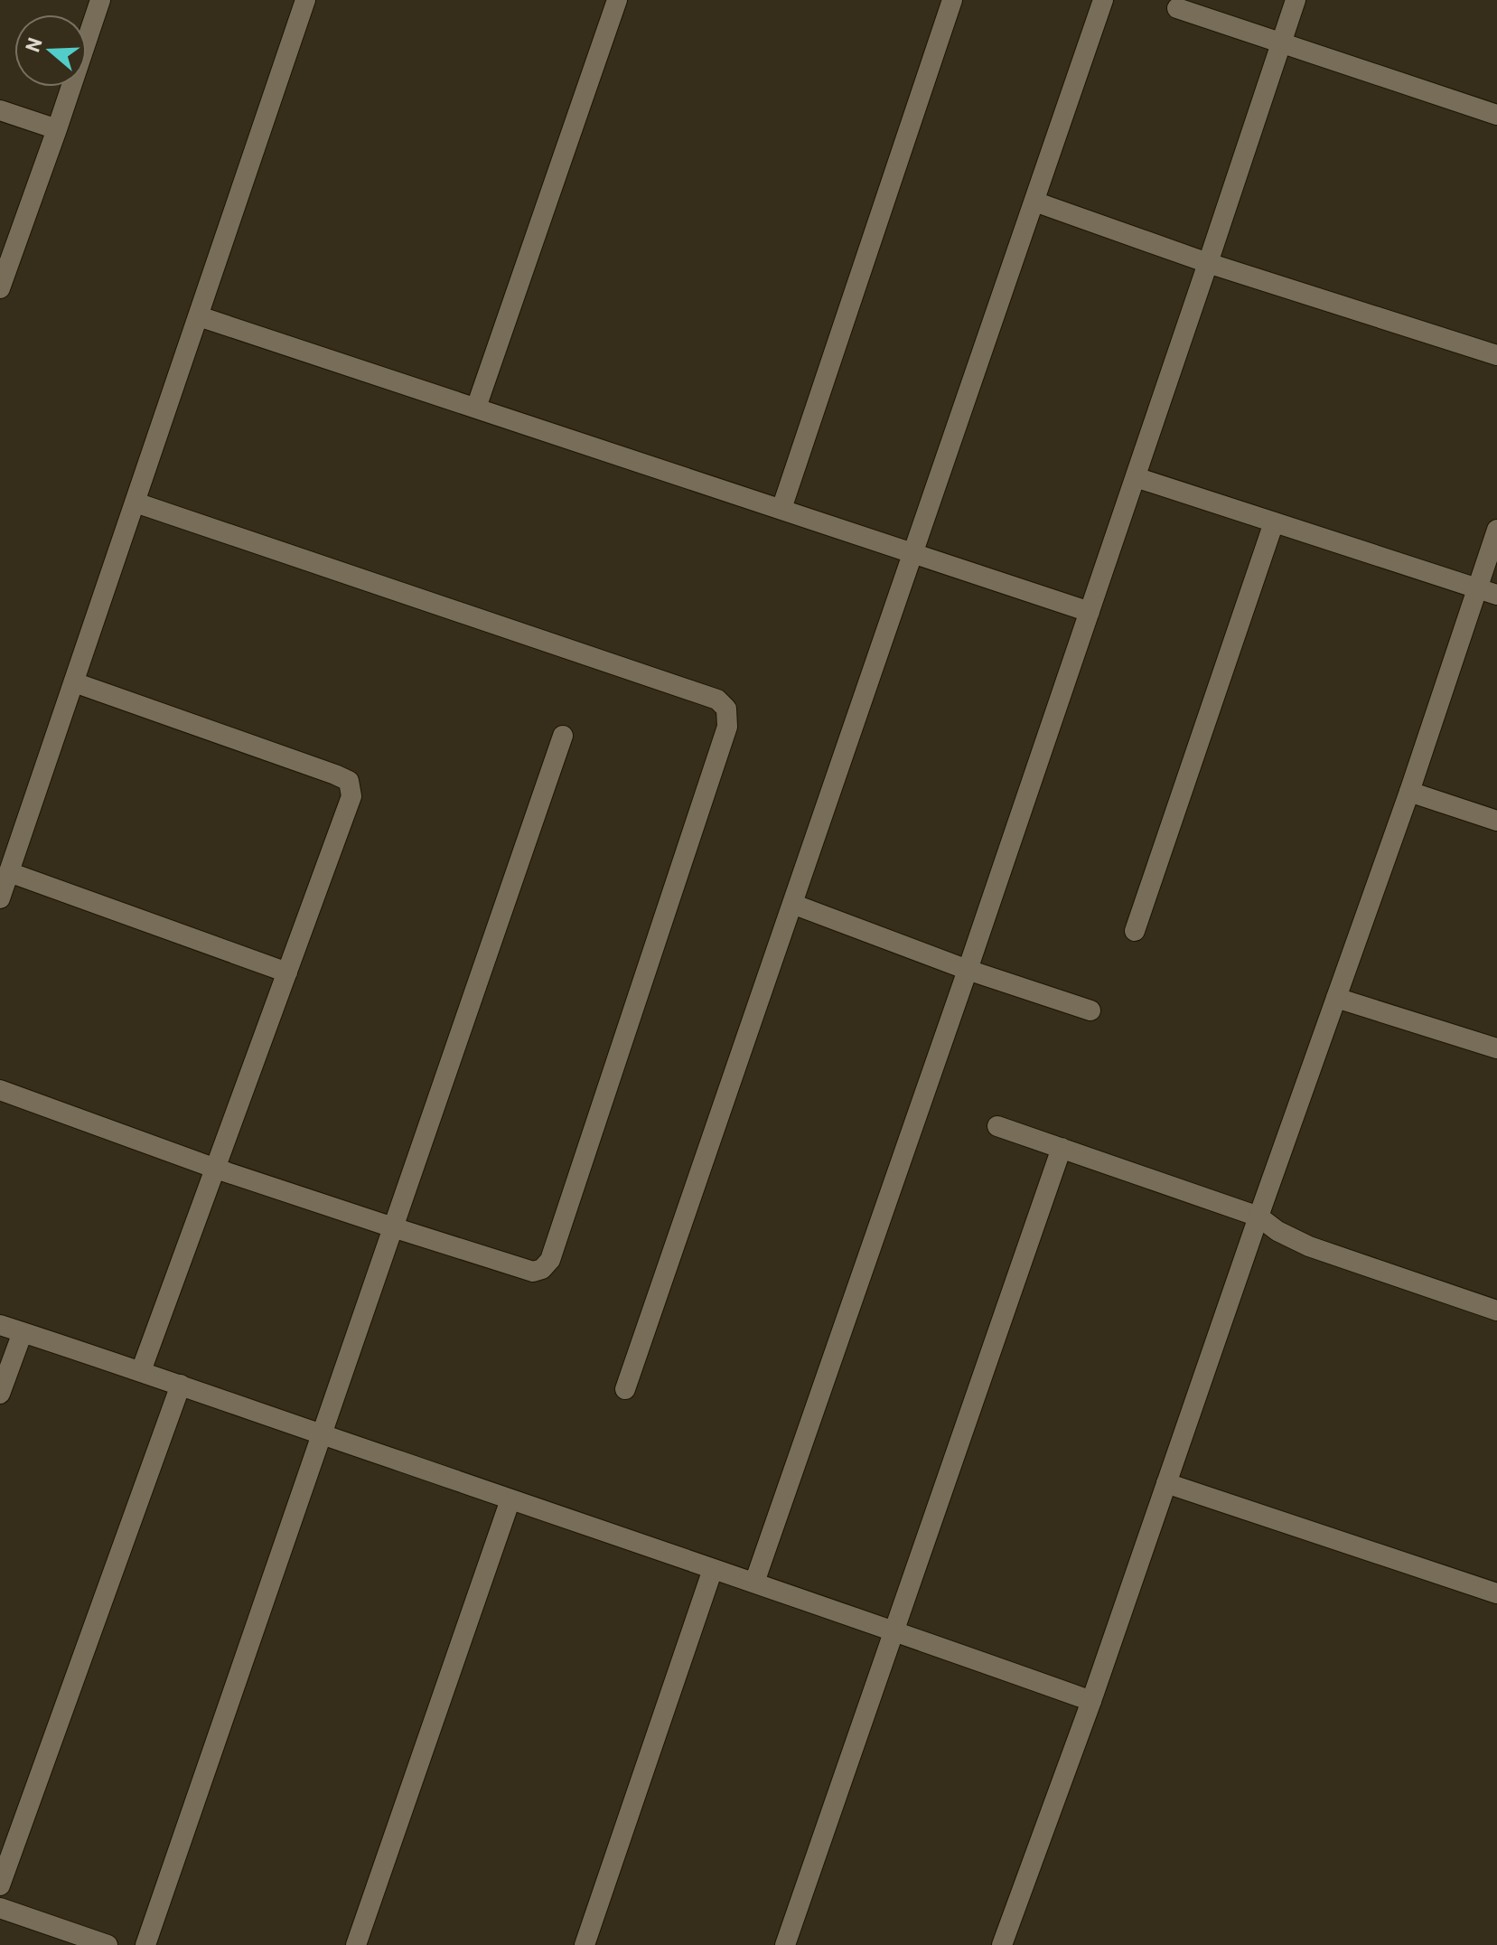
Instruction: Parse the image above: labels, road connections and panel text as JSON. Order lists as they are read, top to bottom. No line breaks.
{"north":"left"}
